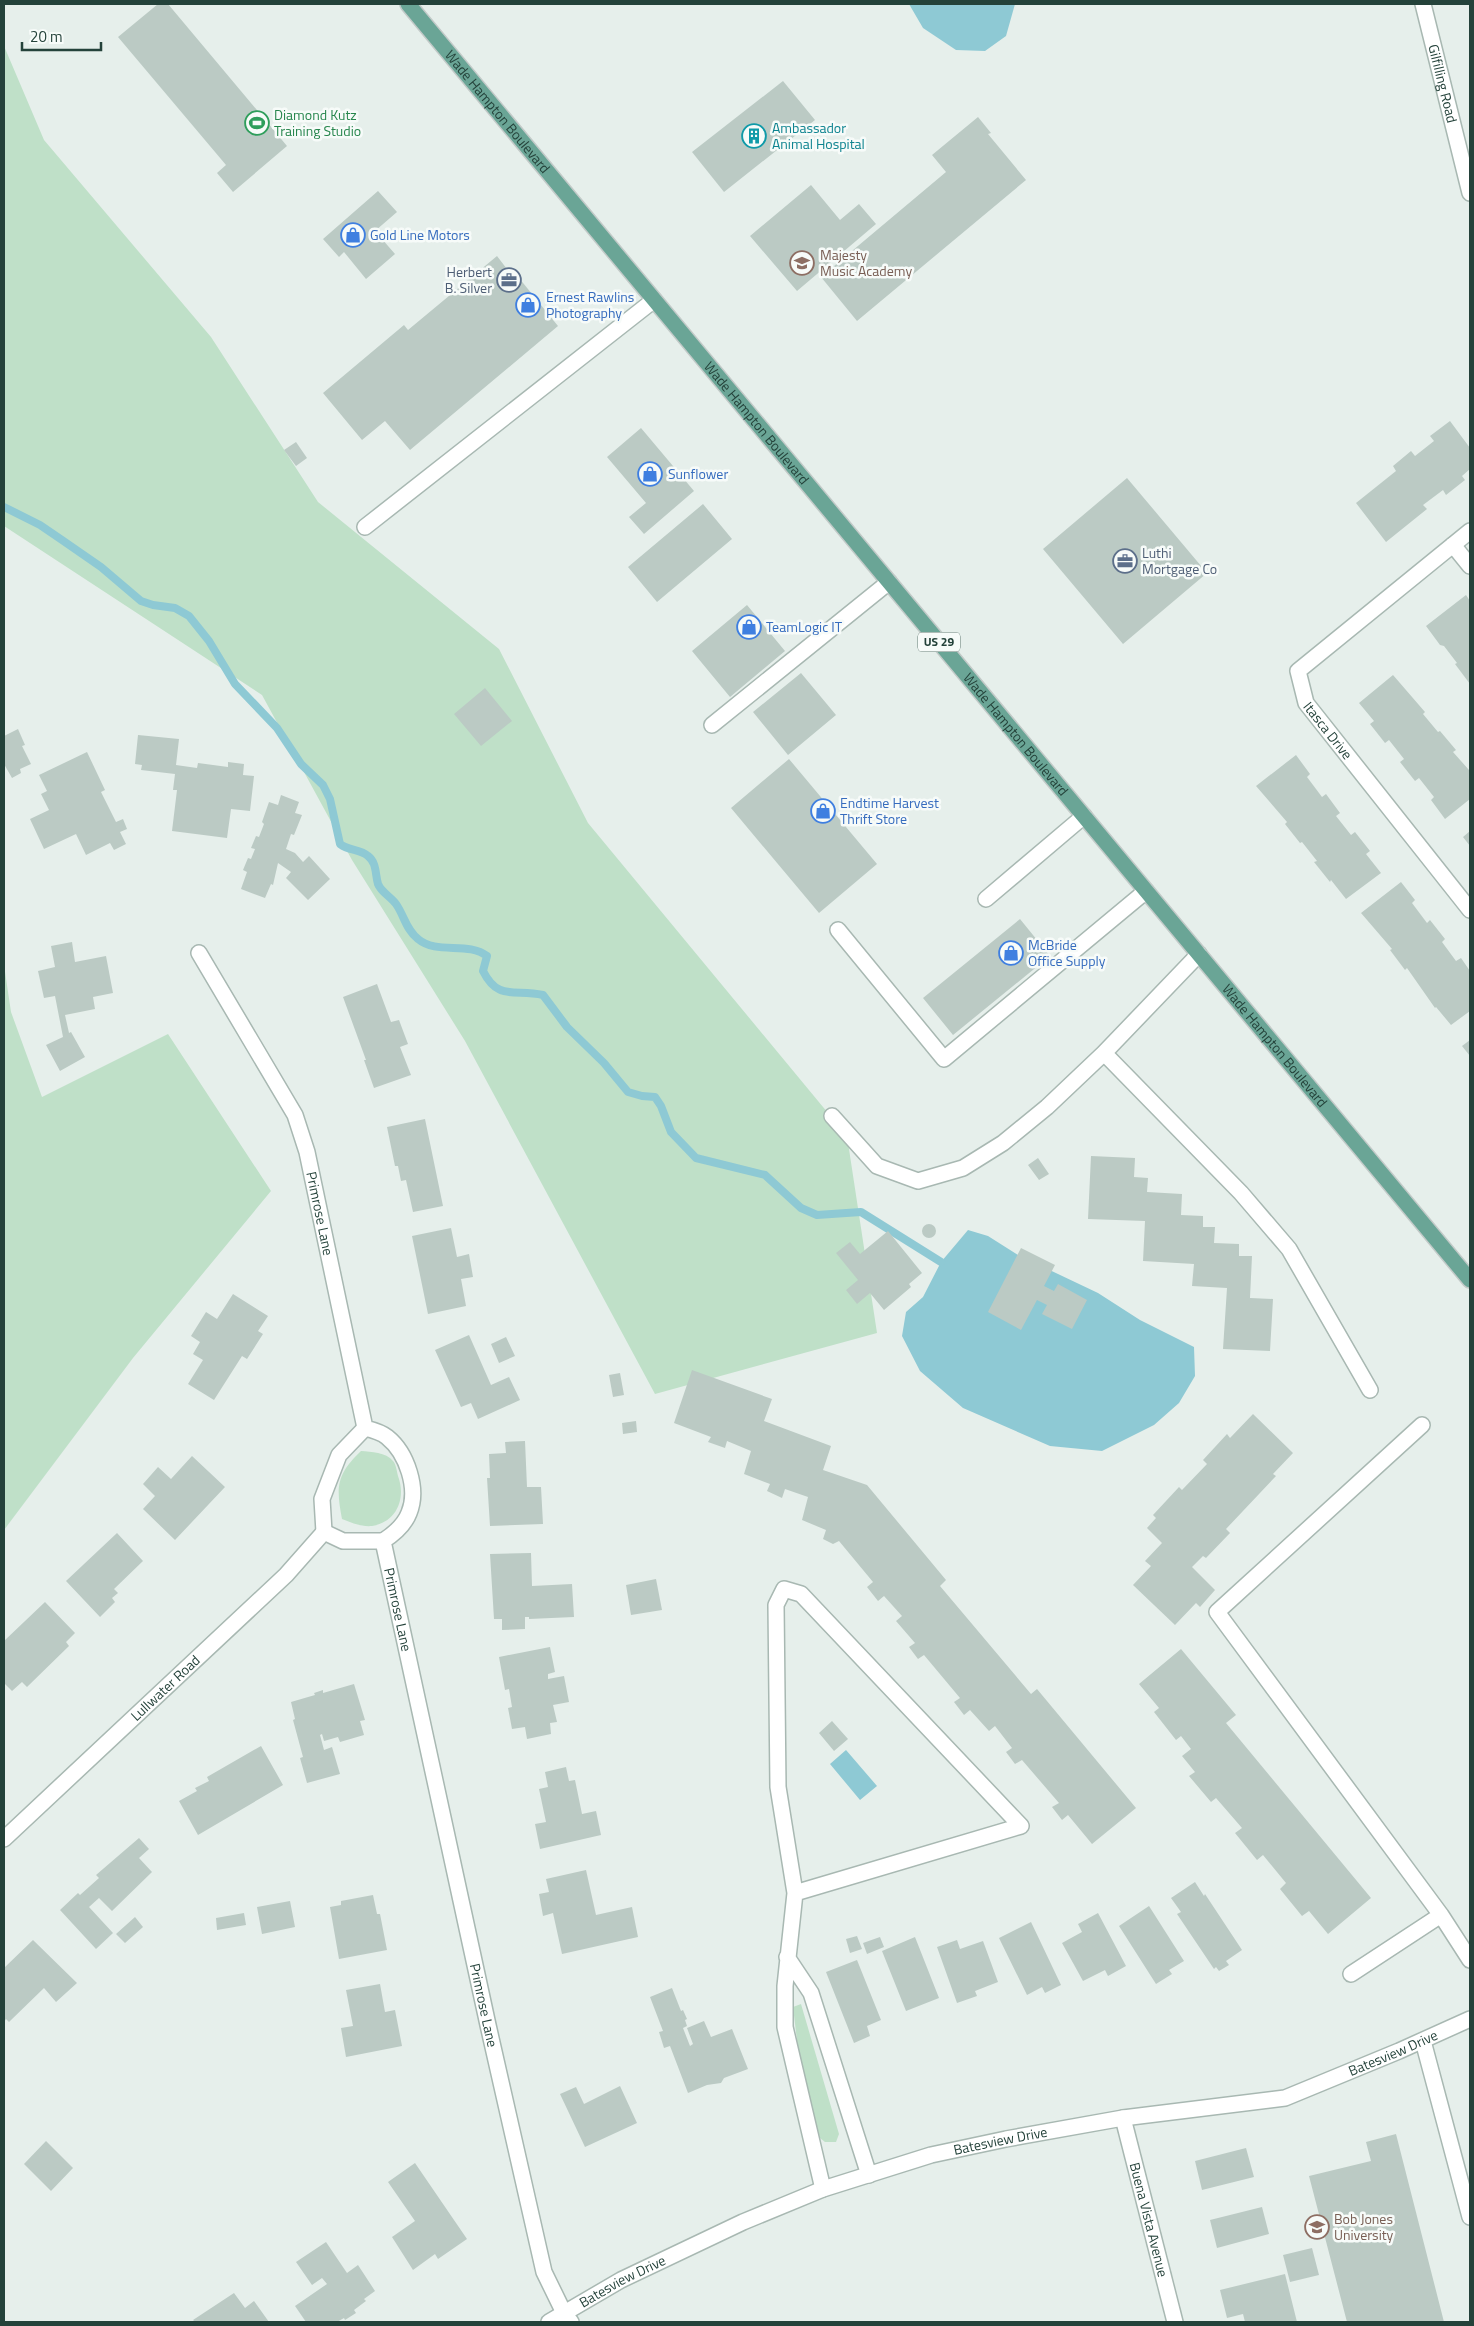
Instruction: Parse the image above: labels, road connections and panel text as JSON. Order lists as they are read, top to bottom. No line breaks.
{"streets":{"main road":["Wade Hampton Boulevard","US 29"],"street":["Gilfilling Road","Itasca Drive","Primrose Lane","Lullwater Road","Batesview Drive","Buena Vista Avenue"]},"crossings":[["Primrose Lane","Lullwater Road"],["Primrose Lane","Batesview Drive"],["Batesview Drive","Buena Vista Avenue"]],"places":{"sports":["Diamond Kutz Training Studio"],"building":["Ambassador Animal Hospital"],"shop":["Gold Line Motors","Ernest Rawlins Photography","Sunflower","TeamLogic IT","Endtime Harvest Thrift Store","McBride Office Supply"],"school or university":["Majesty Music Academy","Bob Jones University"],"office":["Herbert B. Silver","Luthi Mortgage Co"]},"scale_bar":"20 m"}
